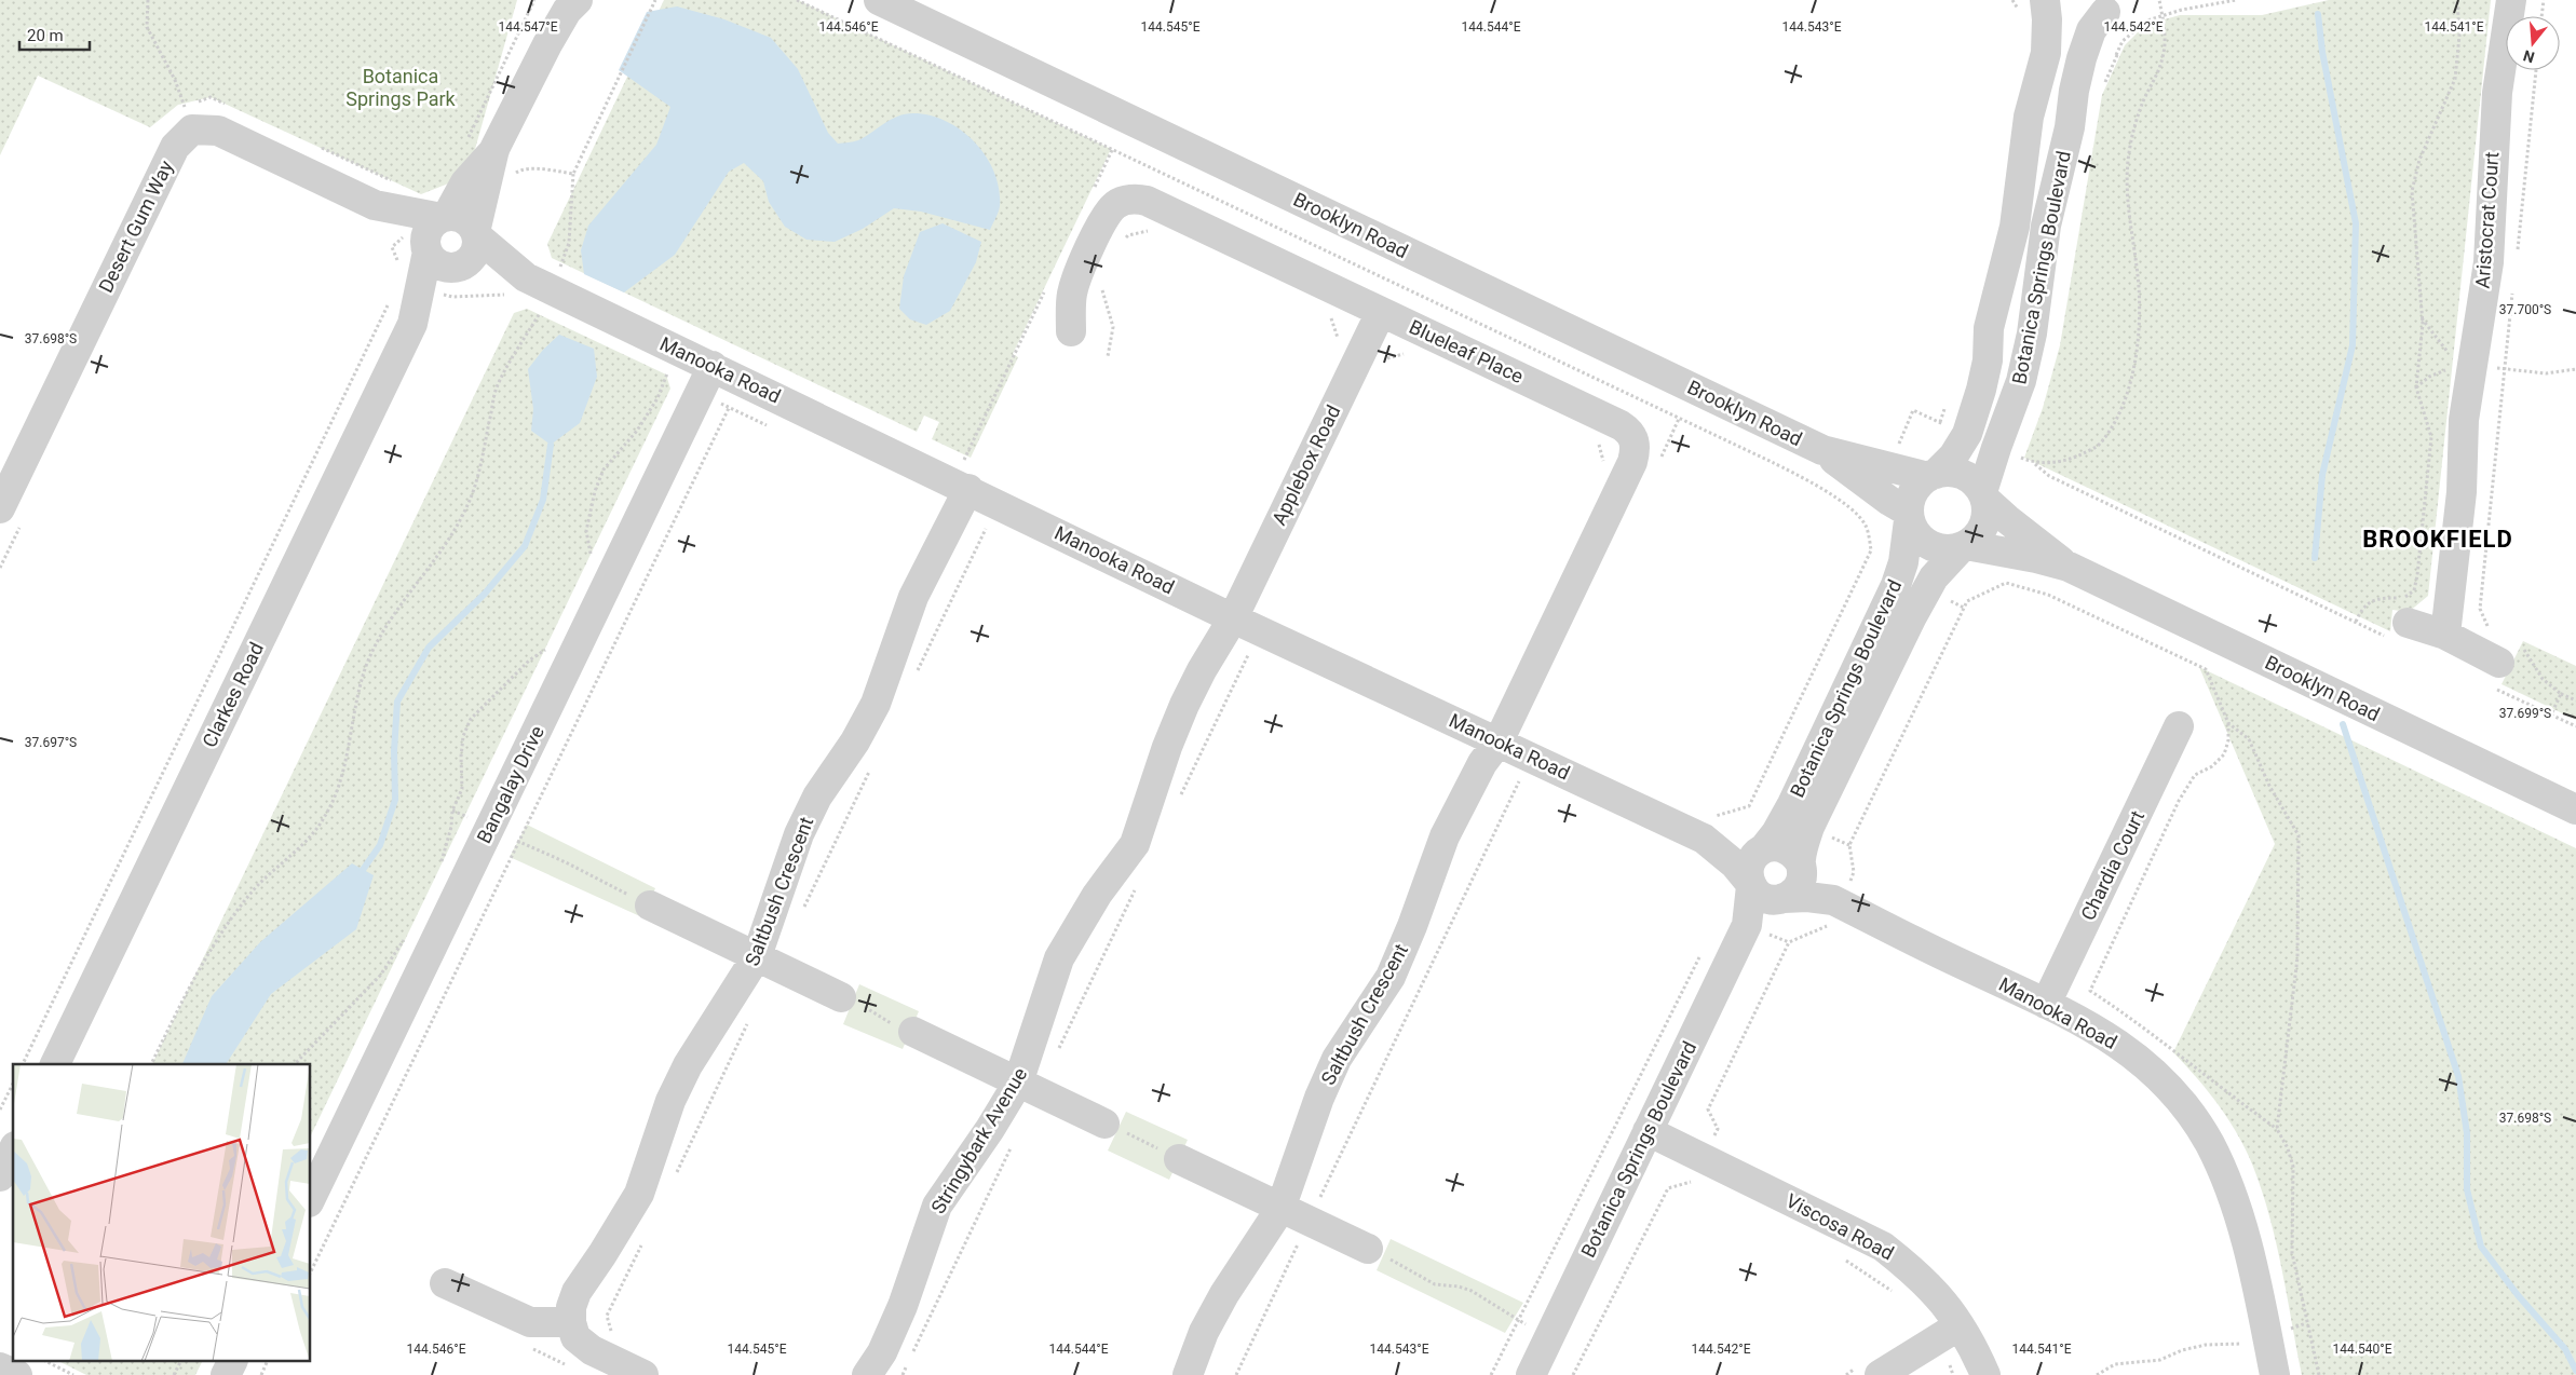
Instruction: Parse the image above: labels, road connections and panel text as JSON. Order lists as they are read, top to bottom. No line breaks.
{"streets":{"street":["Aristocrat Court","Brooklyn Road","Desert Gum Way","Botanica Springs Boulevard","Blueleaf Place","Manooka Road","Applebox Road","Clarkes Road","Bangalay Drive","Chardia Court","Saltbush Crescent","Stringybark Avenue","Viscosa Road"]},"crossings":[["Brooklyn Road","Botanica Springs Boulevard"],["Desert Gum Way","Manooka Road"],["Desert Gum Way","Clarkes Road"],["Botanica Springs Boulevard","Manooka Road"],["Botanica Springs Boulevard","Viscosa Road"],["Blueleaf Place","Manooka Road"],["Blueleaf Place","Applebox Road"],["Blueleaf Place","Saltbush Crescent"],["Manooka Road","Applebox Road"],["Manooka Road","Clarkes Road"],["Manooka Road","Bangalay Drive"],["Manooka Road","Chardia Court"],["Manooka Road","Saltbush Crescent"],["Manooka Road","Stringybark Avenue"],["Applebox Road","Stringybark Avenue"]],"districts":["BROOKFIELD"],"parks":["Botanica Springs Park"],"scale_bar":"20 m","north":"bottom","coordinates":["144.547°E","144.546°E","144.545°E","144.544°E","144.543°E","144.542°E","144.541°E","37.700°S","37.698°S","37.699°S","37.697°S","144.540°E"]}
